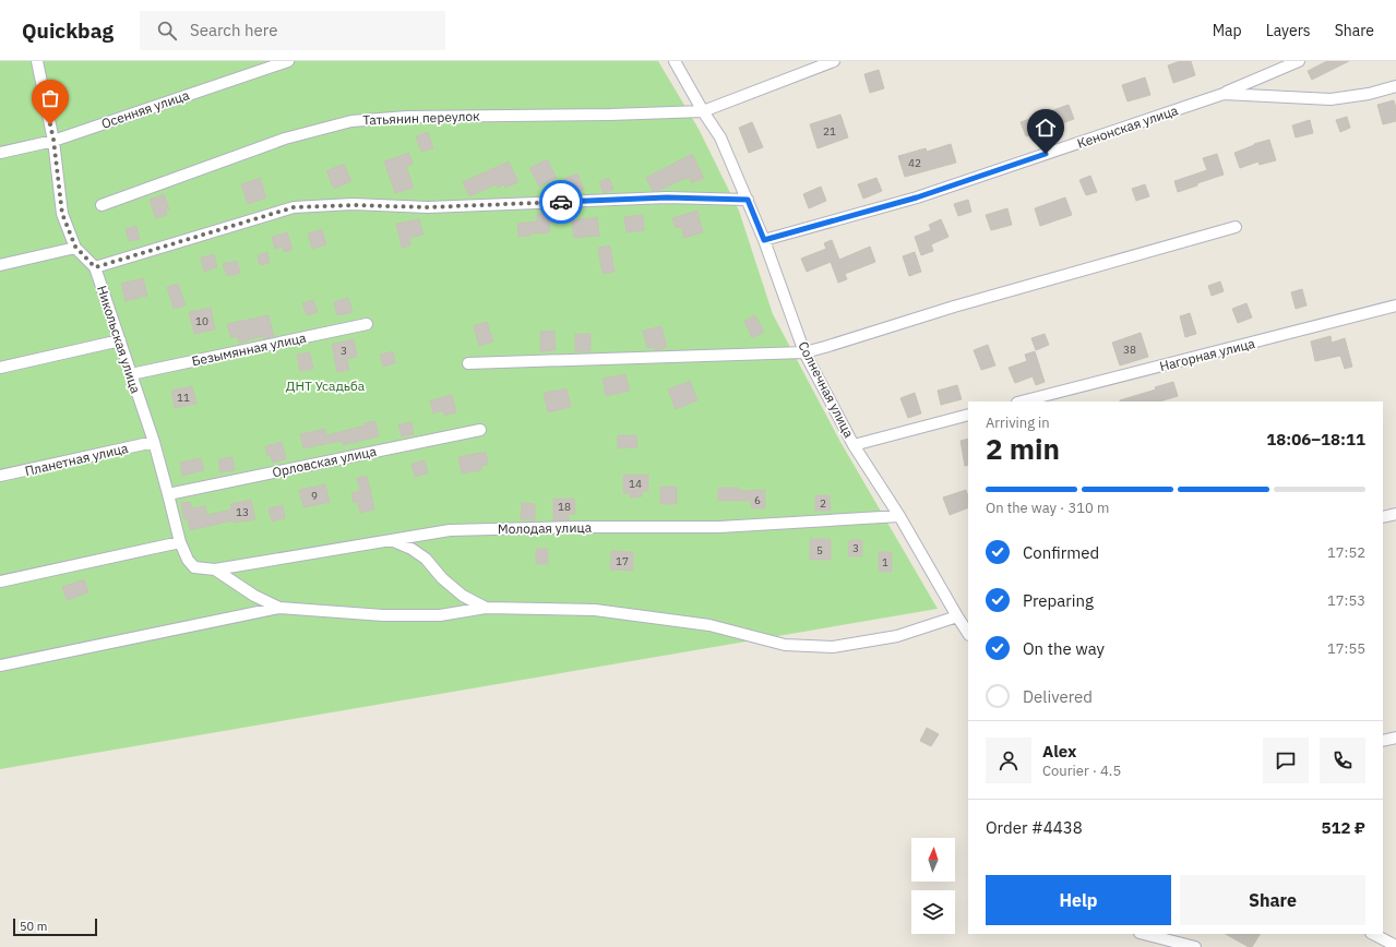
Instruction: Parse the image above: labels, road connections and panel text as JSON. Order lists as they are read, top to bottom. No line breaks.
{"streets":{"street":["Осенняя улица","Татьянин переулок","Кенонская улица","Никольская улица","Безымянная улица","Нагорная улица","Солнечная улица","Планетная улица","Орловская улица","Молодая улица"]},"crossings":[["Осенняя улица","Никольская улица"],["Татьянин переулок","Солнечная улица"],["Кенонская улица","Солнечная улица"],["Никольская улица","Безымянная улица"],["Никольская улица","Планетная улица"],["Никольская улица","Орловская улица"],["Никольская улица","Молодая улица"],["Солнечная улица","Молодая улица"]],"parks":["ДНТ Усадьба"],"house_numbers":["21","42","10","38","3","11","14","9","6","2","18","13","3","5","17","1"],"scale_bar":"50 m","north":"top","page":{"header":"Quickbag","search":"Search here","nav":["Map","Layers","Share"],"heading":["2 min","Arriving in","18:06–18:11"],"panel":["Alex","Courier · 4.5","Order #4438","512 ₽"],"bar":"On the way · 310 m","list":[["Confirmed","17:52"],["Preparing","17:53"],["On the way","17:55"],"Delivered"],"buttons":["Help","Share"],"scale":"50 m"}}
